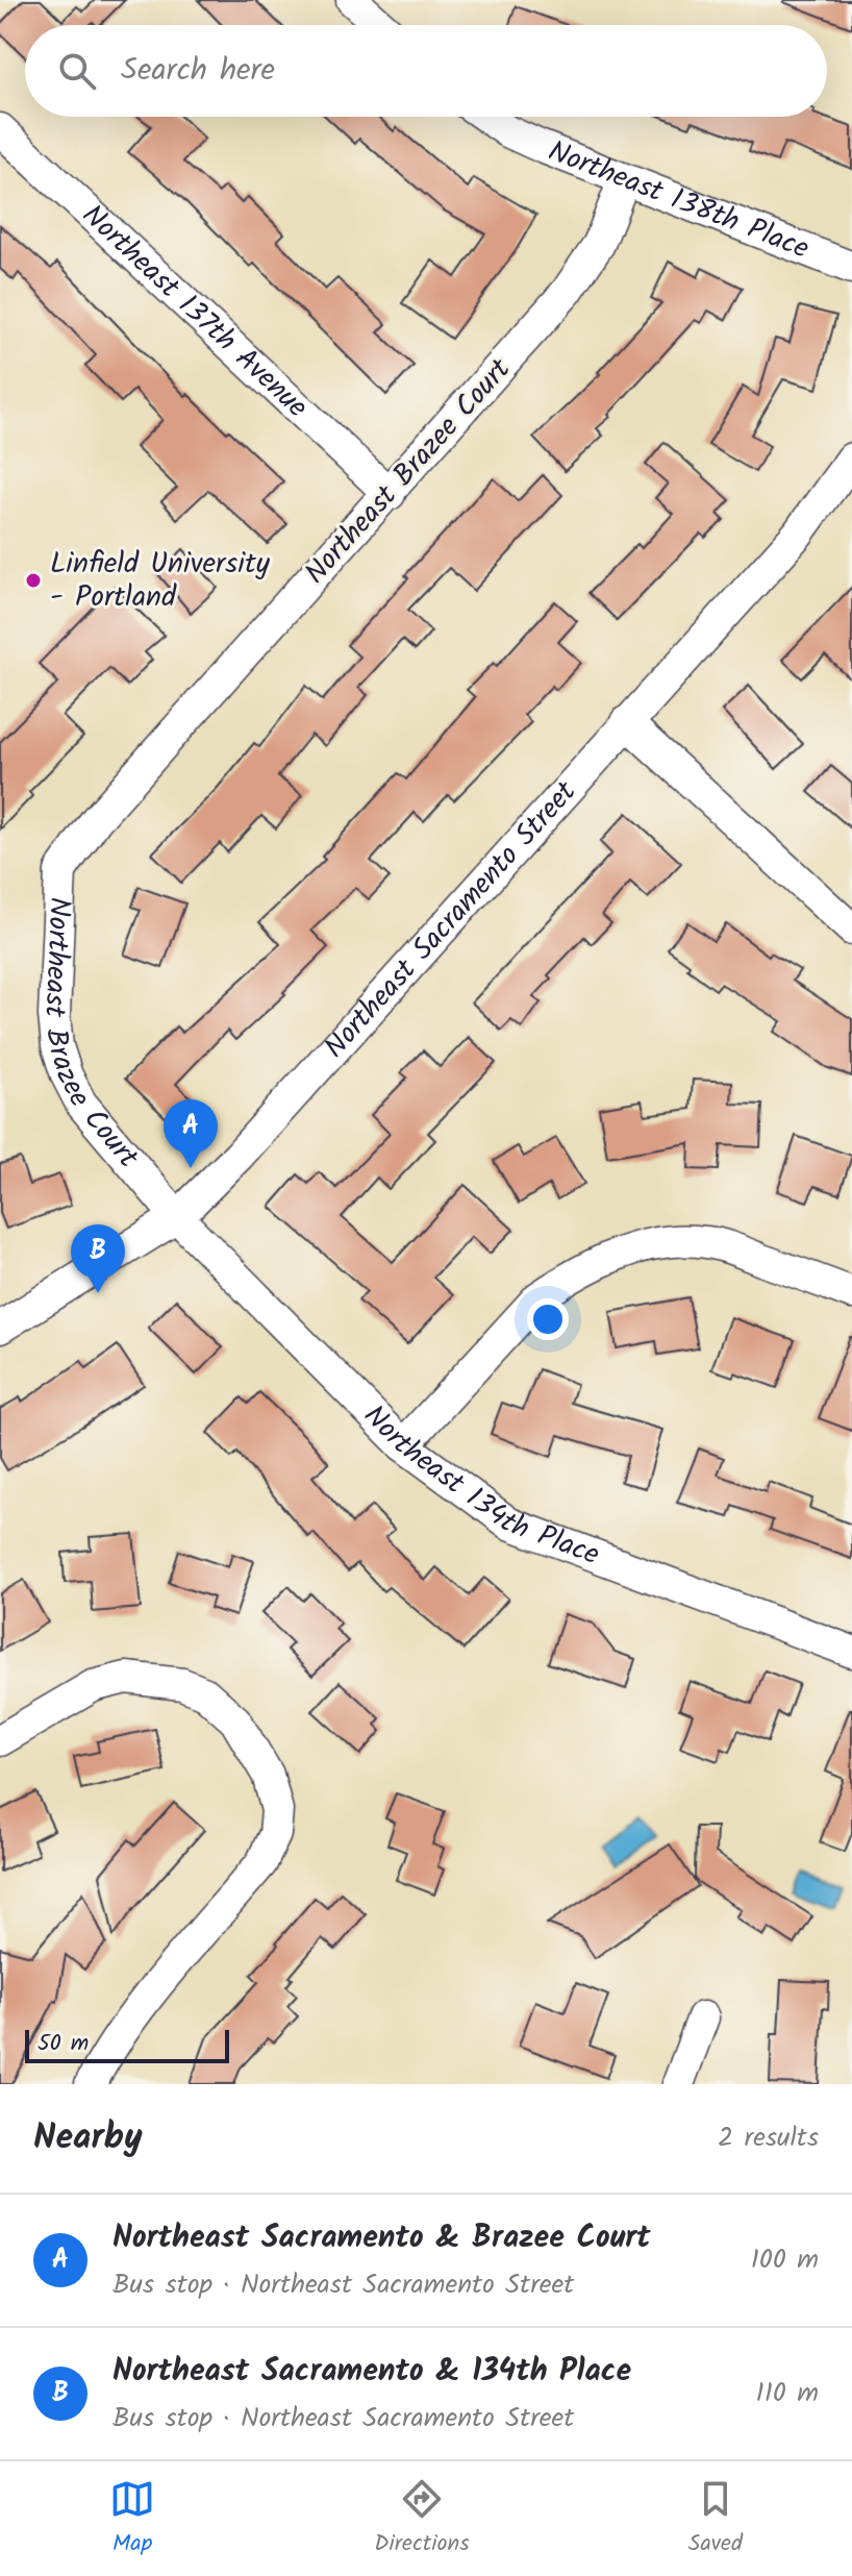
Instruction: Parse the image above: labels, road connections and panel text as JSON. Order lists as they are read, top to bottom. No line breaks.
{"streets":{"street":["Northeast 138th Place","Northeast 137th Avenue","Northeast Brazee Court","Northeast Sacramento Street","Northeast 134th Place"]},"crossings":[["Northeast 138th Place","Northeast Brazee Court"],["Northeast 137th Avenue","Northeast Brazee Court"],["Northeast Brazee Court","Northeast Sacramento Street"],["Northeast Brazee Court","Northeast 134th Place"],["Northeast Sacramento Street","Northeast 134th Place"]],"places":["Linfield University - Portland"],"scale_bar":"50 m","page":{"search":"Search here","pins":["A","B"],"scale":"50 m","heading":["Nearby","2 results"],"list":[{"mark":"A","name":"Northeast Sacramento & Brazee Court","note":"Bus stop · Northeast Sacramento Street","value":"100 m"},{"mark":"B","name":"Northeast Sacramento & 134th Place","note":"Bus stop · Northeast Sacramento Street","value":"110 m"}],"nav":["Map","Directions","Saved"]}}
